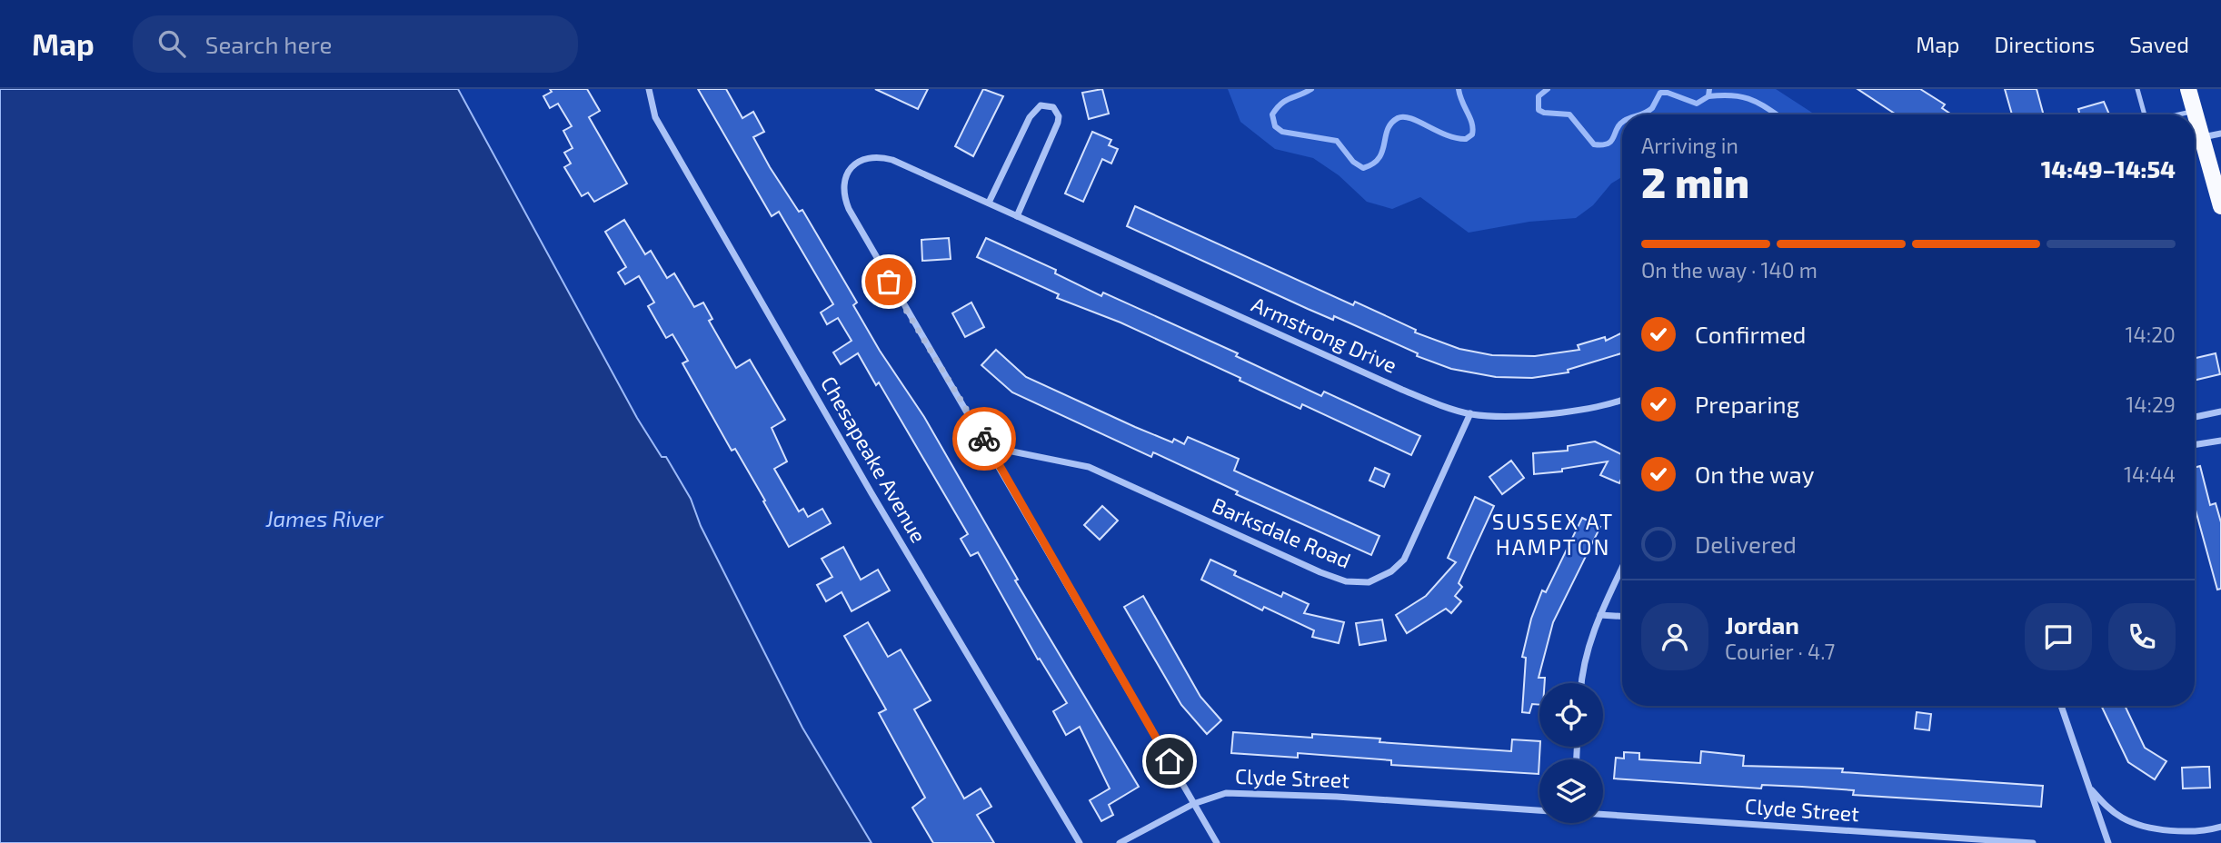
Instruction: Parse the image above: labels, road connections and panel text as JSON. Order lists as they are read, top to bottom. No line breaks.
{"streets":{"street":["Armstrong Drive","Chesapeake Avenue","Barksdale Road","Clyde Street"]},"crossings":[["Armstrong Drive","Barksdale Road"]],"districts":["SUSSEX AT HAMPTON"],"water":["James River"],"page":{"header":"Map","search":"Search here","nav":["Map","Directions","Saved"],"heading":["2 min","Arriving in","14:49–14:54"],"panel":["Jordan","Courier · 4.7"],"bar":"On the way · 140 m","list":[["Confirmed","14:20"],["Preparing","14:29"],["On the way","14:44"],"Delivered"]}}
